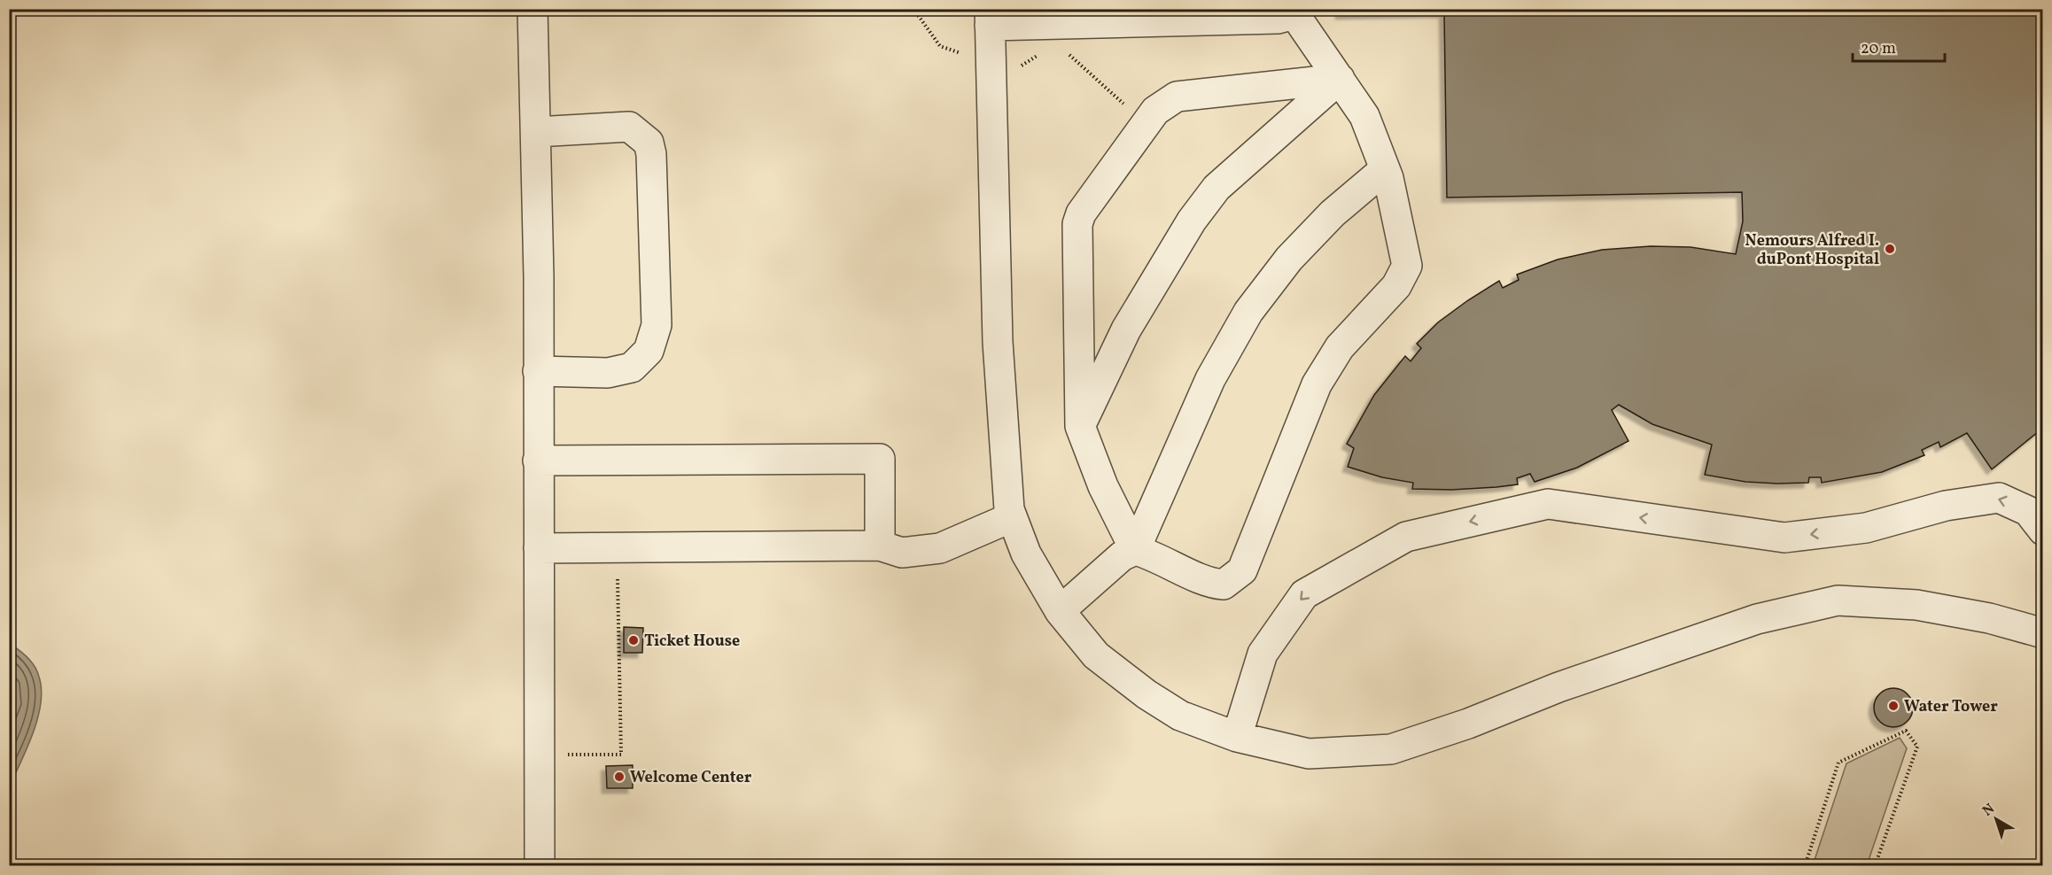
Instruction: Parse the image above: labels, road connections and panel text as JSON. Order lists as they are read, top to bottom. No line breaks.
{"places":["Nemours Alfred I. duPont Hospital","Ticket House","Water Tower","Welcome Center"],"scale_bar":"20 m","north":"top left"}
